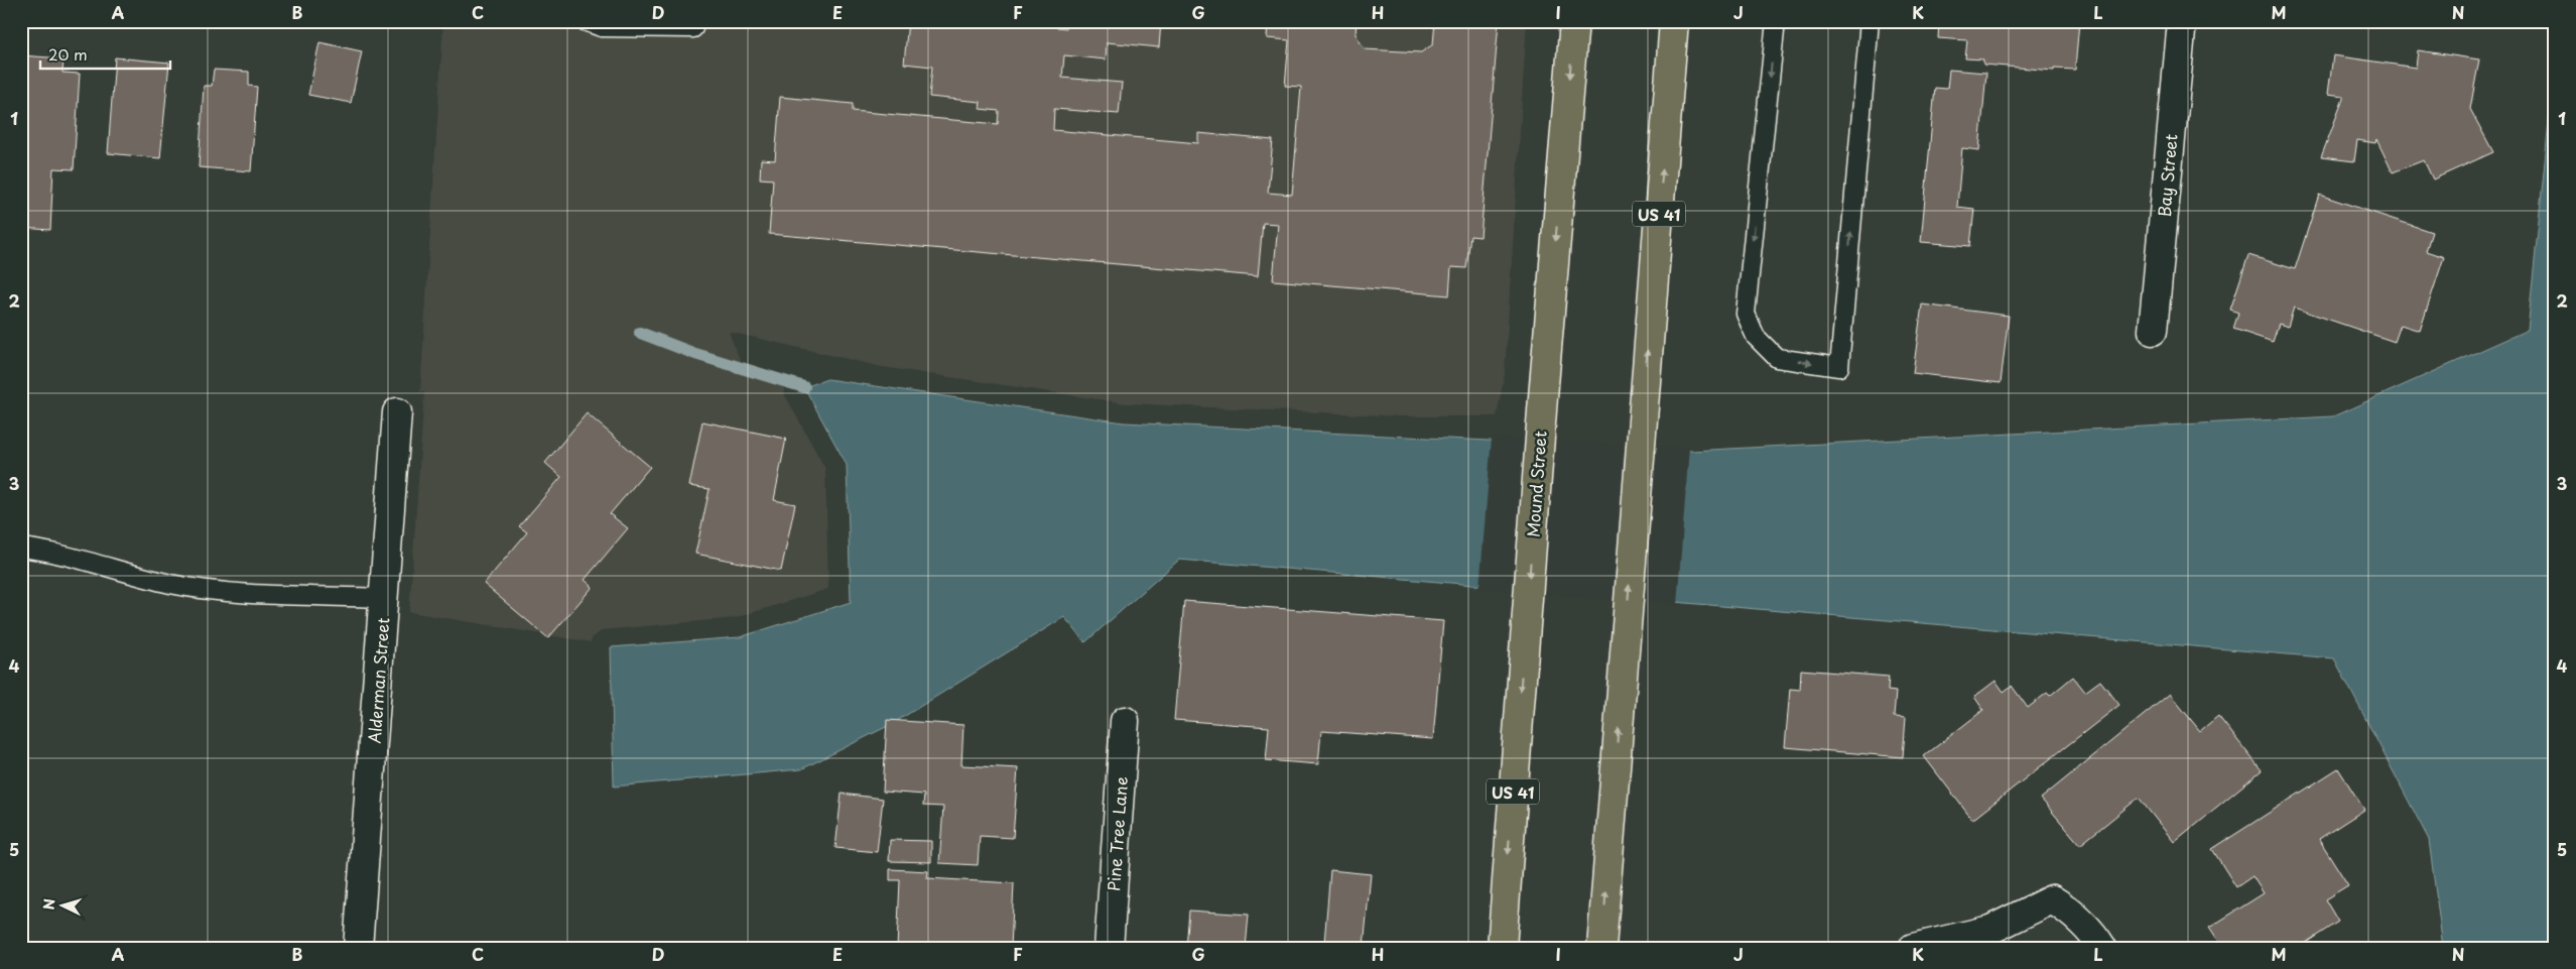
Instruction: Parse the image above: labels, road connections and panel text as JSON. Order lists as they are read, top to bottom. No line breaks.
{"streets":{"main road":["US 41","Mound Street"],"street":["Bay Street","Alderman Street","Pine Tree Lane"]},"scale_bar":"20 m","north":"left","grid":{"columns":["A","B","C","D","E","F","G","H","I","J","K","L","M","N"],"rows":["1","2","3","4","5"]}}
